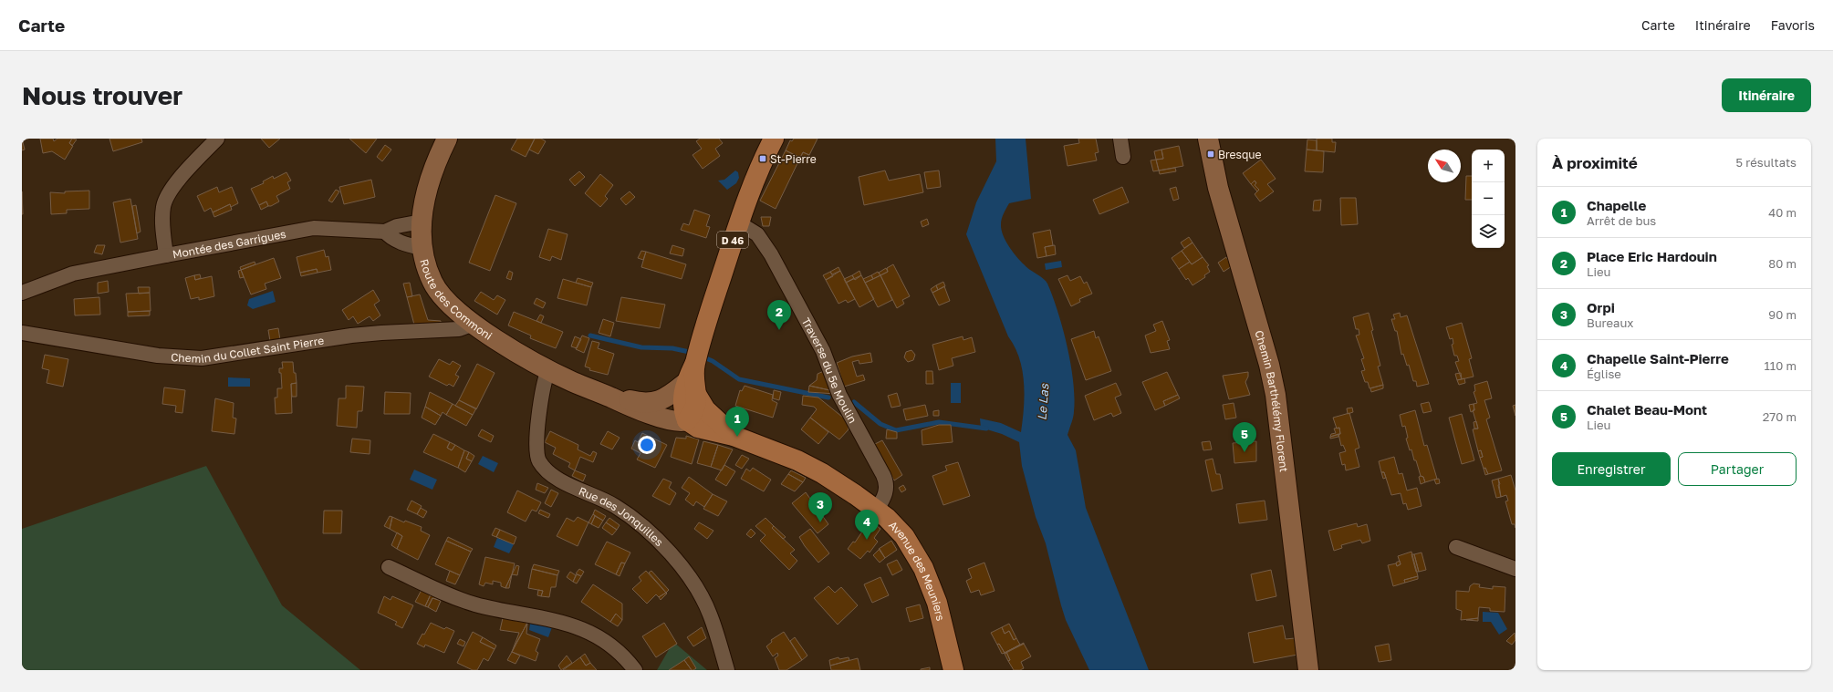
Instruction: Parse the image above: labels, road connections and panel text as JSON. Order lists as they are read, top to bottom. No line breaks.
{"streets":{"main road":["D 46","Avenue des Meuniers"],"street":["Montée des Garrigues","Route des Commoni","Chemin du Collet Saint Pierre","Traverse du 5e Moulin","Chemin Barthélémy Florent","Rue des Jonquilles"]},"crossings":[["D 46","Traverse du 5e Moulin"],["D 46","Avenue des Meuniers"],["Montée des Garrigues","Route des Commoni"],["Route des Commoni","Chemin du Collet Saint Pierre"],["Route des Commoni","Rue des Jonquilles"],["Route des Commoni","Avenue des Meuniers"],["Traverse du 5e Moulin","Avenue des Meuniers"]],"water":["Le Las"],"places":{"transit":["Bresque","St-Pierre"]},"north":"top left","page":{"header":"Carte","nav":["Carte","Itinéraire","Favoris"],"buttons":["Itinéraire",["Enregistrer","Partager"]],"title":"Nous trouver","heading":["À proximité","5 résultats"],"map_buttons":["+","−"],"list":[{"mark":"1","name":"Chapelle","note":"Arrêt de bus","value":"40 m"},{"mark":"2","name":"Place Eric Hardouin","note":"Lieu","value":"80 m"},{"mark":"3","name":"Orpi","note":"Bureaux","value":"90 m"},{"mark":"4","name":"Chapelle Saint-Pierre","note":"Église","value":"110 m"},{"mark":"5","name":"Chalet Beau-Mont","note":"Lieu","value":"270 m"}],"pins":["2","1","5","3","4"]}}
